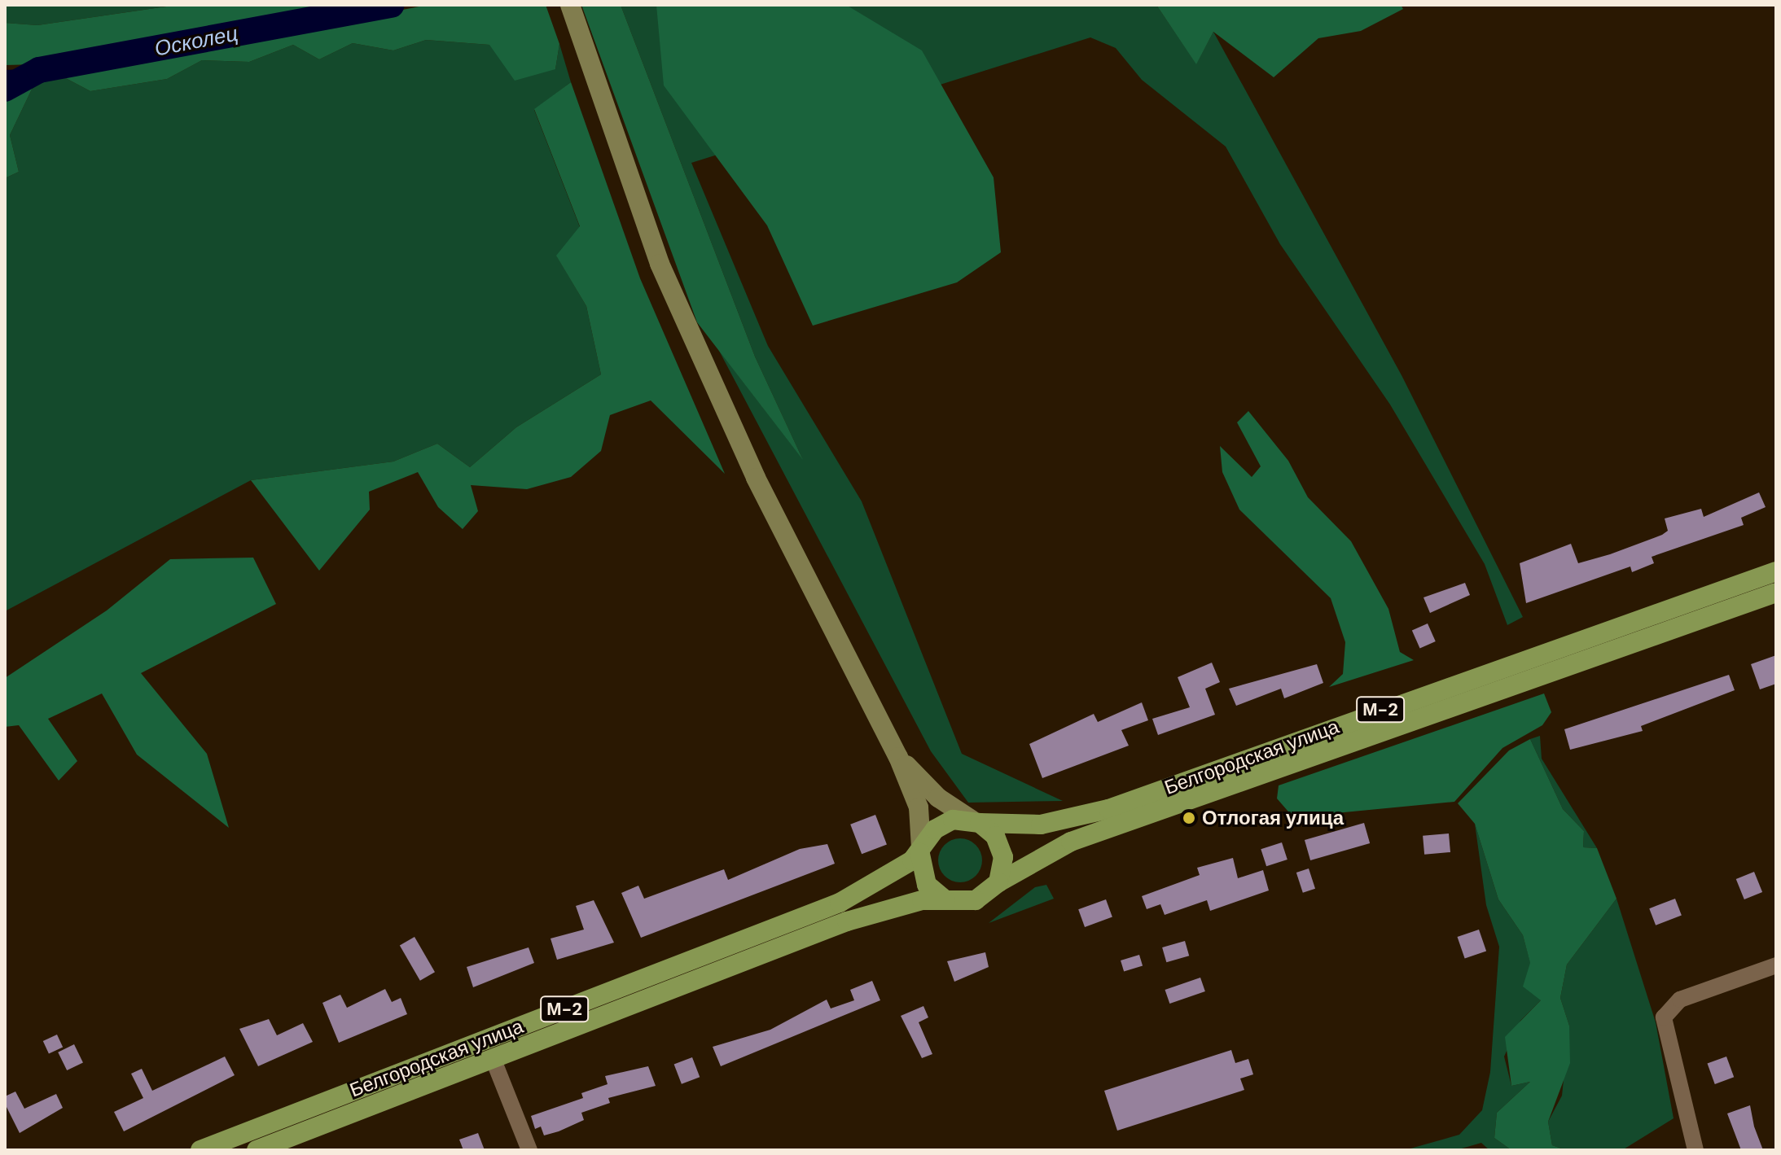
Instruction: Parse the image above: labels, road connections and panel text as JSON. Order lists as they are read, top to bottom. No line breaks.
{"streets":{"main road":["М-2","Белгородская улица"]},"crossings":[["М-2","Белгородская улица"]],"water":["Осколец"],"places":["Отлогая улица"]}
